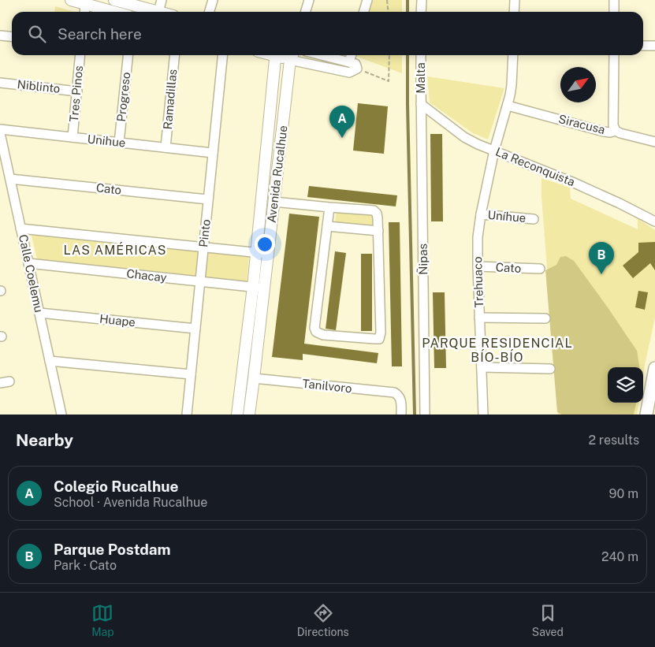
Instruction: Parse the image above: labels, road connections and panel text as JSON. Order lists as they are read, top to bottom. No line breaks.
{"streets":{"street":["Malta","Niblinto","Tres Pinos","Progreso","Ramadillas","Siracusa","Unihue","La Reconquista","Avenida Rucalhue","Cato","Uníhue","Pinto","Ñipas","Calle Coelemu","Chacay","Trehuaco","Huape","Tanilvoro"]},"crossings":[["Malta","La Reconquista"],["Malta","Ñipas"],["Niblinto","Tres Pinos"],["Tres Pinos","Unihue"],["Progreso","Unihue"],["Ramadillas","Unihue"],["Siracusa","Trehuaco"],["Unihue","Pinto"],["La Reconquista","Ñipas"],["La Reconquista","Trehuaco"],["Avenida Rucalhue","Chacay"],["Avenida Rucalhue","Tanilvoro"],["Cato","Pinto"],["Cato","Calle Coelemu"],["Cato","Trehuaco"],["Uníhue","Trehuaco"],["Pinto","Chacay"],["Pinto","Huape"],["Calle Coelemu","Chacay"],["Calle Coelemu","Huape"]],"districts":["LAS AMÉRICAS","PARQUE RESIDENCIAL BÍO-BÍO"],"north":"top right","page":{"search":"Search here","pins":["A","B"],"heading":["Nearby","2 results"],"list":[{"mark":"A","name":"Colegio Rucalhue","note":"School · Avenida Rucalhue","value":"90 m"},{"mark":"B","name":"Parque Postdam","note":"Park · Cato","value":"240 m"}],"nav":["Map","Directions","Saved"]}}
